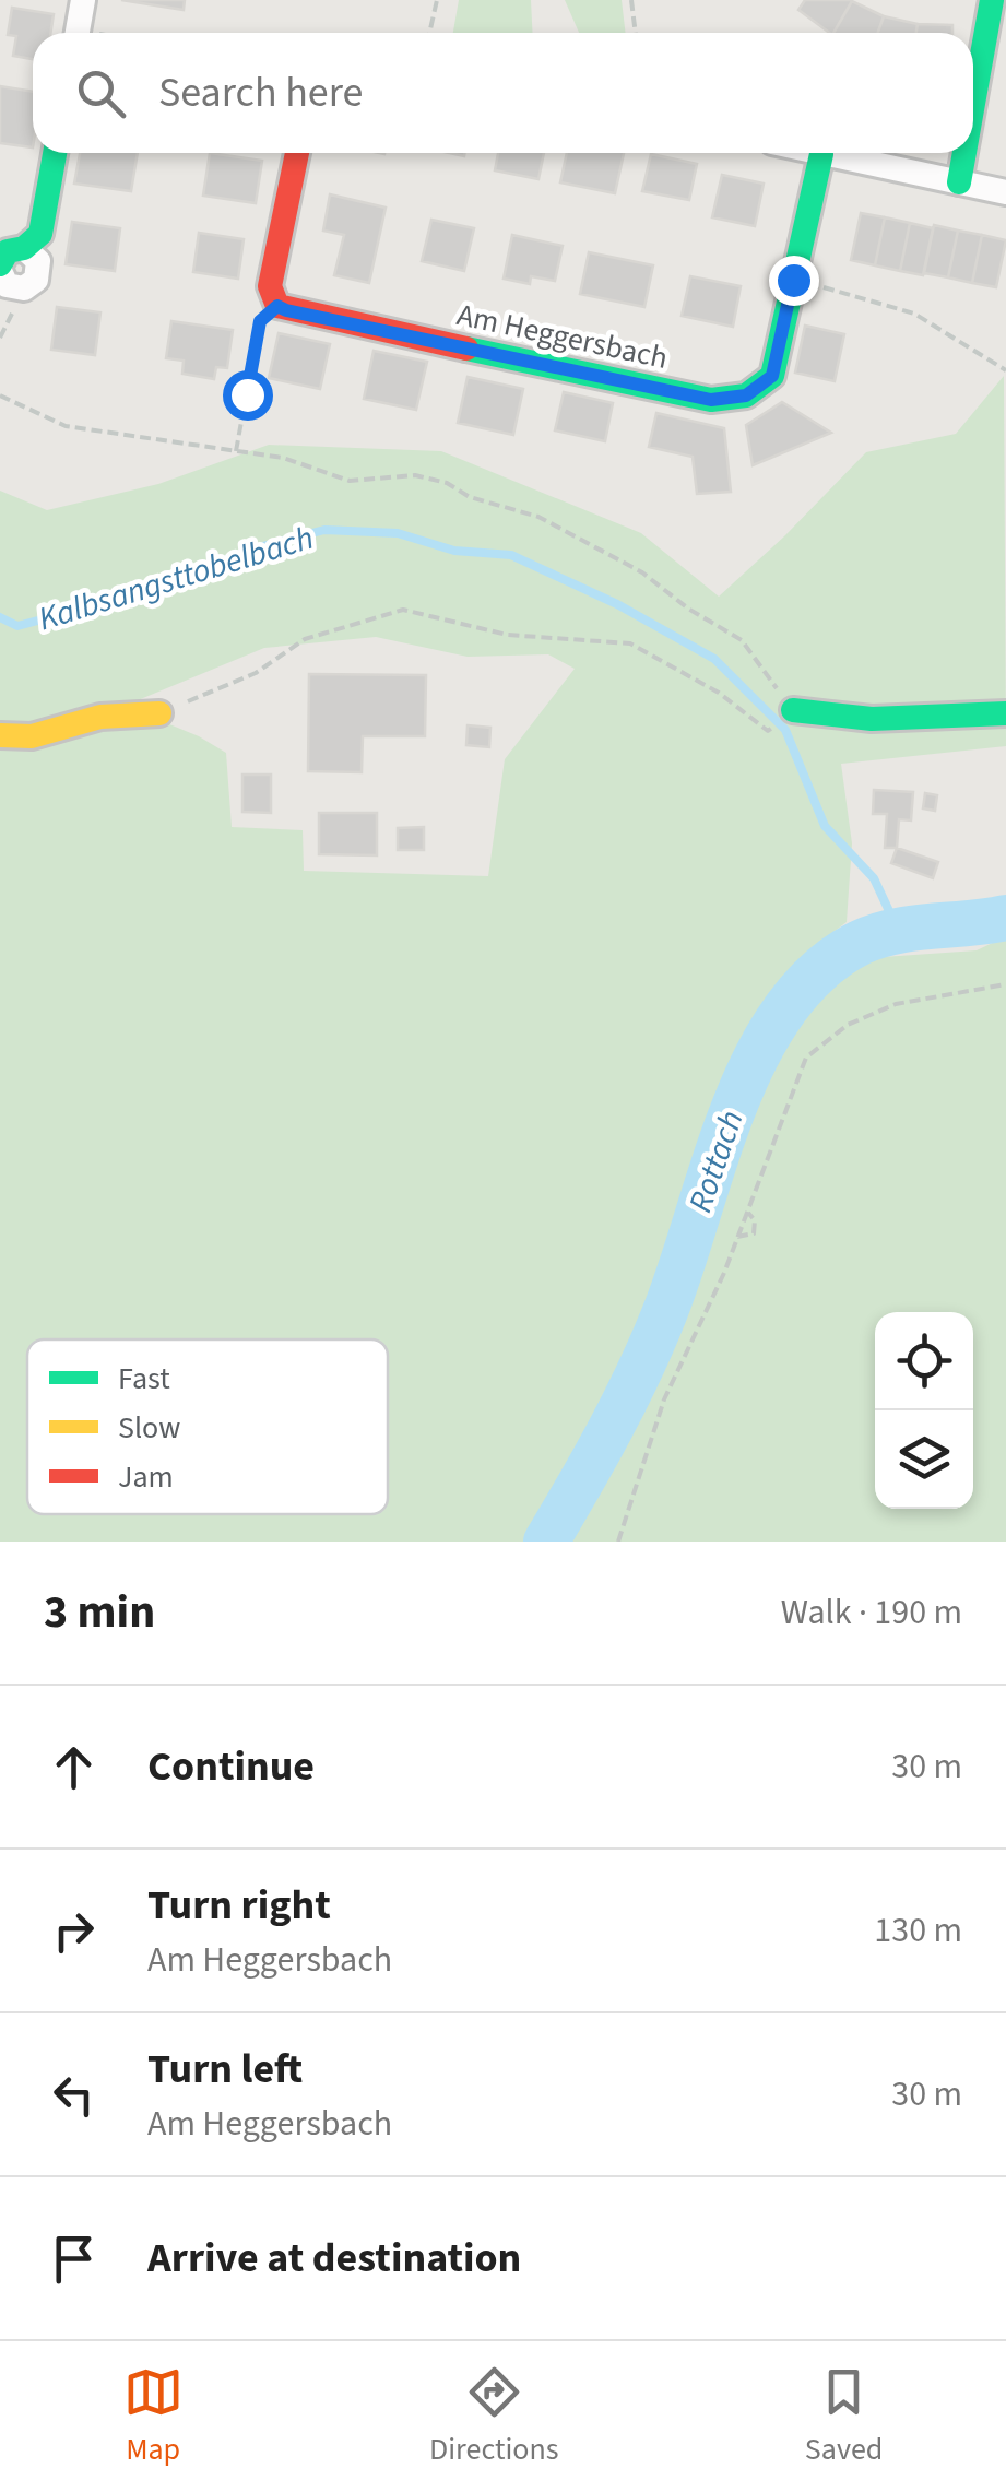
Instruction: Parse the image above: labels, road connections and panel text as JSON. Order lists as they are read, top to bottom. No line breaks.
{"streets":{"street":["Am Heggersbach"]},"water":["Kalbsangsttobelbach","Rottach"],"legend":["Fast","Slow","Jam"],"page":{"search":"Search here","heading":["3 min","Walk · 190 m"],"list":[["Continue","30 m"],["Turn right","Am Heggersbach","130 m"],["Turn left","Am Heggersbach","30 m"],"Arrive at destination"],"nav":["Map","Directions","Saved"]}}
